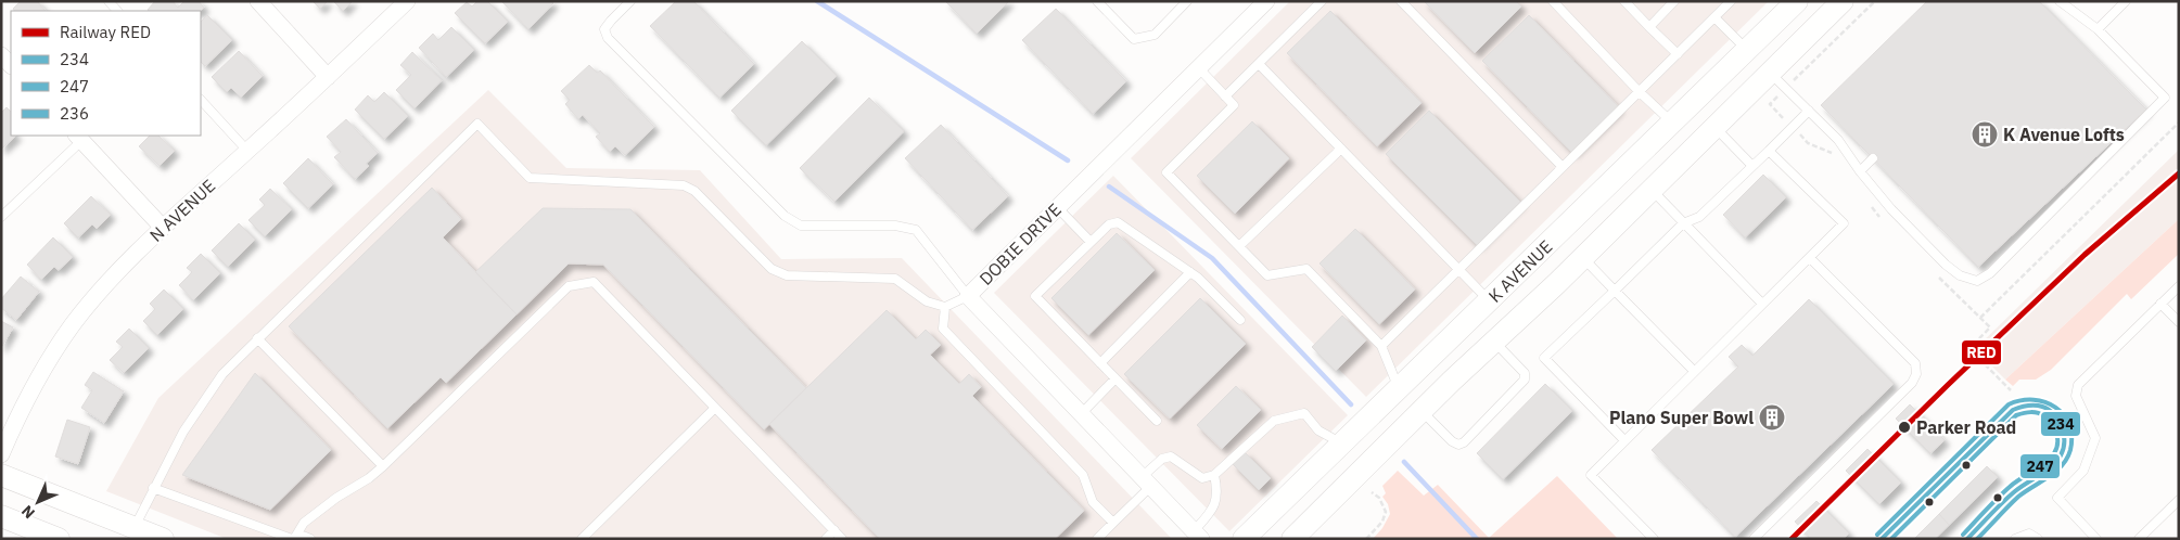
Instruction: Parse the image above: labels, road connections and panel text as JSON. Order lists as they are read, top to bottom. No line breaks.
{"streets":{"main road":["K AVENUE"],"street":["N AVENUE","DOBIE DRIVE"]},"places":{"building":["K Avenue Lofts","Plano Super Bowl"],"other":["Parker Road"]},"lines":["rail line RED","transit line 236","transit line 234","transit line 247"],"legend":["Railway RED","234","247","236"],"north":"bottom left"}
